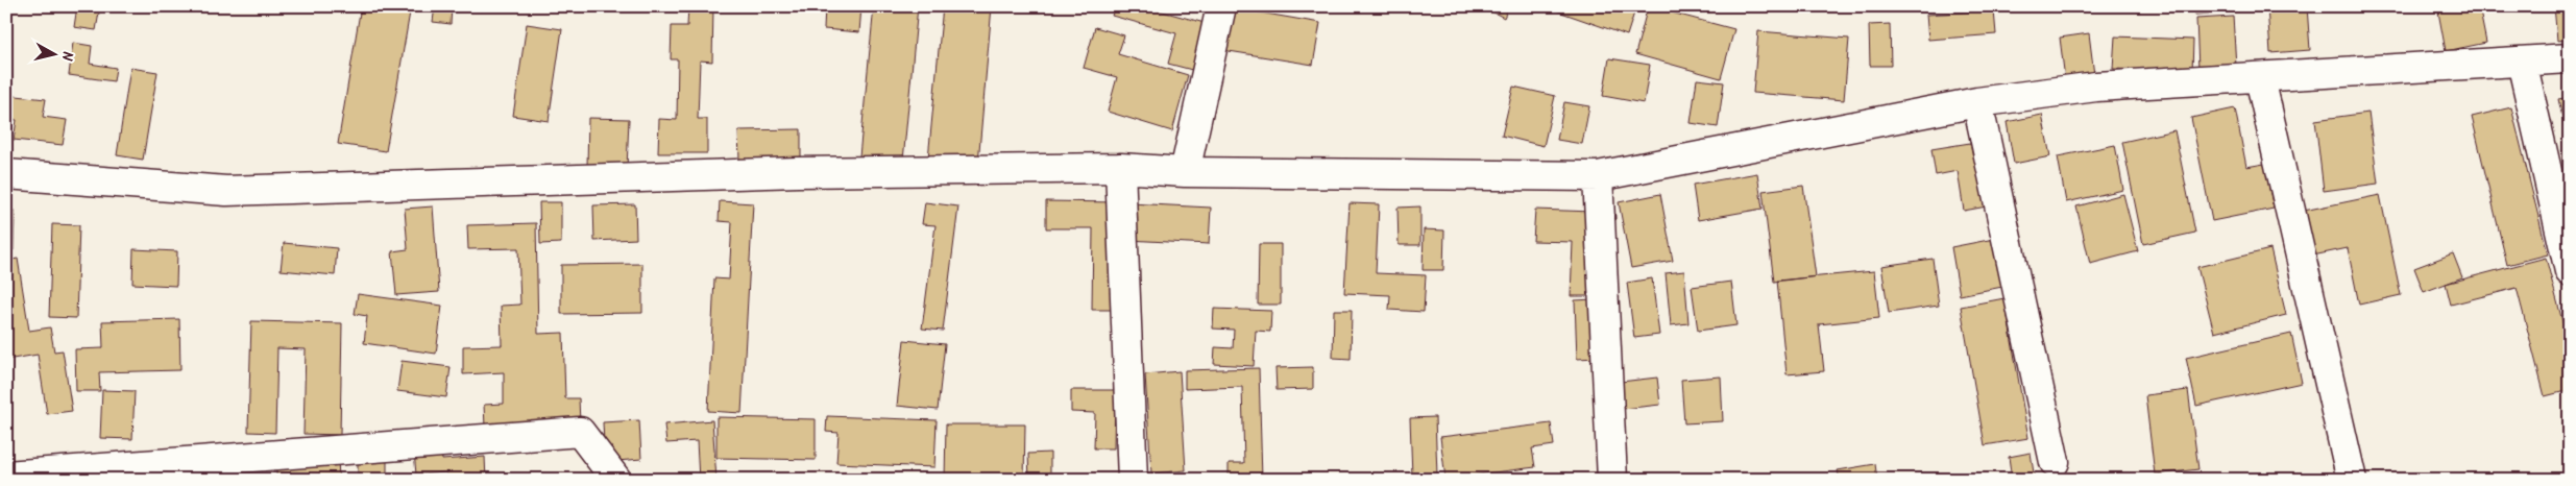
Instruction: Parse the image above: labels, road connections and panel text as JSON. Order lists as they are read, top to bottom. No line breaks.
{"north":"right"}
